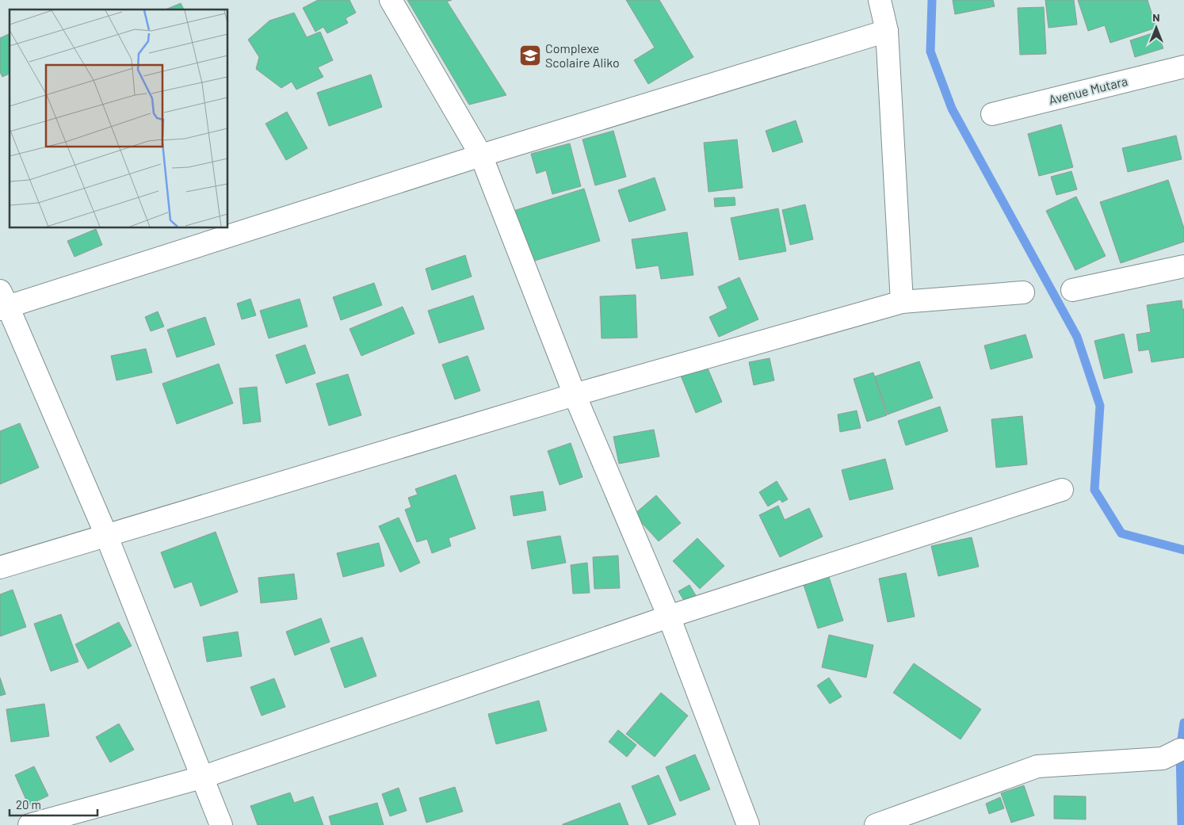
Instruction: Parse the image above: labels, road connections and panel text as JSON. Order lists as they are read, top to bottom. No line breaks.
{"streets":{"street":["Avenue Mutara"]},"places":{"school or university":["Complexe Scolaire Aliko"]},"scale_bar":"20 m","north":"top"}
